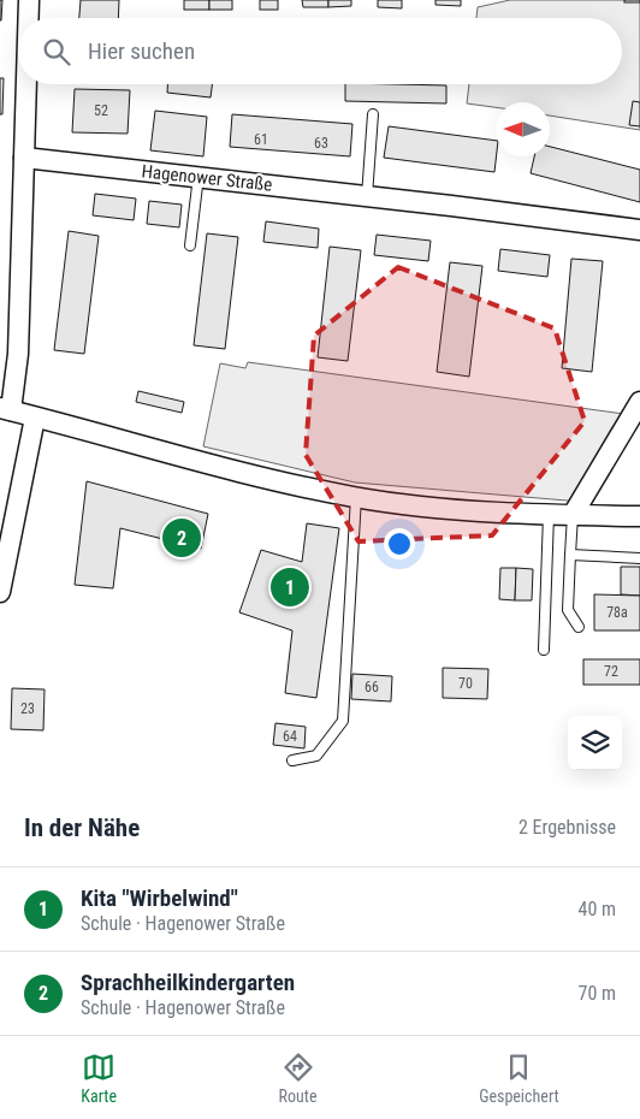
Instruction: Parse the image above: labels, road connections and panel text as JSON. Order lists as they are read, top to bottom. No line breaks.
{"streets":{"street":["Hagenower Straße"]},"house_numbers":["52","61","63","78a","72","70","66","23","64"],"north":"left","page":{"search":"Hier suchen","pins":["2","1"],"heading":["In der Nähe","2 Ergebnisse"],"list":[{"mark":"1","name":"Kita \"Wirbelwind\"","note":"Schule · Hagenower Straße","value":"40 m"},{"mark":"2","name":"Sprachheilkindergarten","note":"Schule · Hagenower Straße","value":"70 m"}],"nav":["Karte","Route","Gespeichert"]}}
